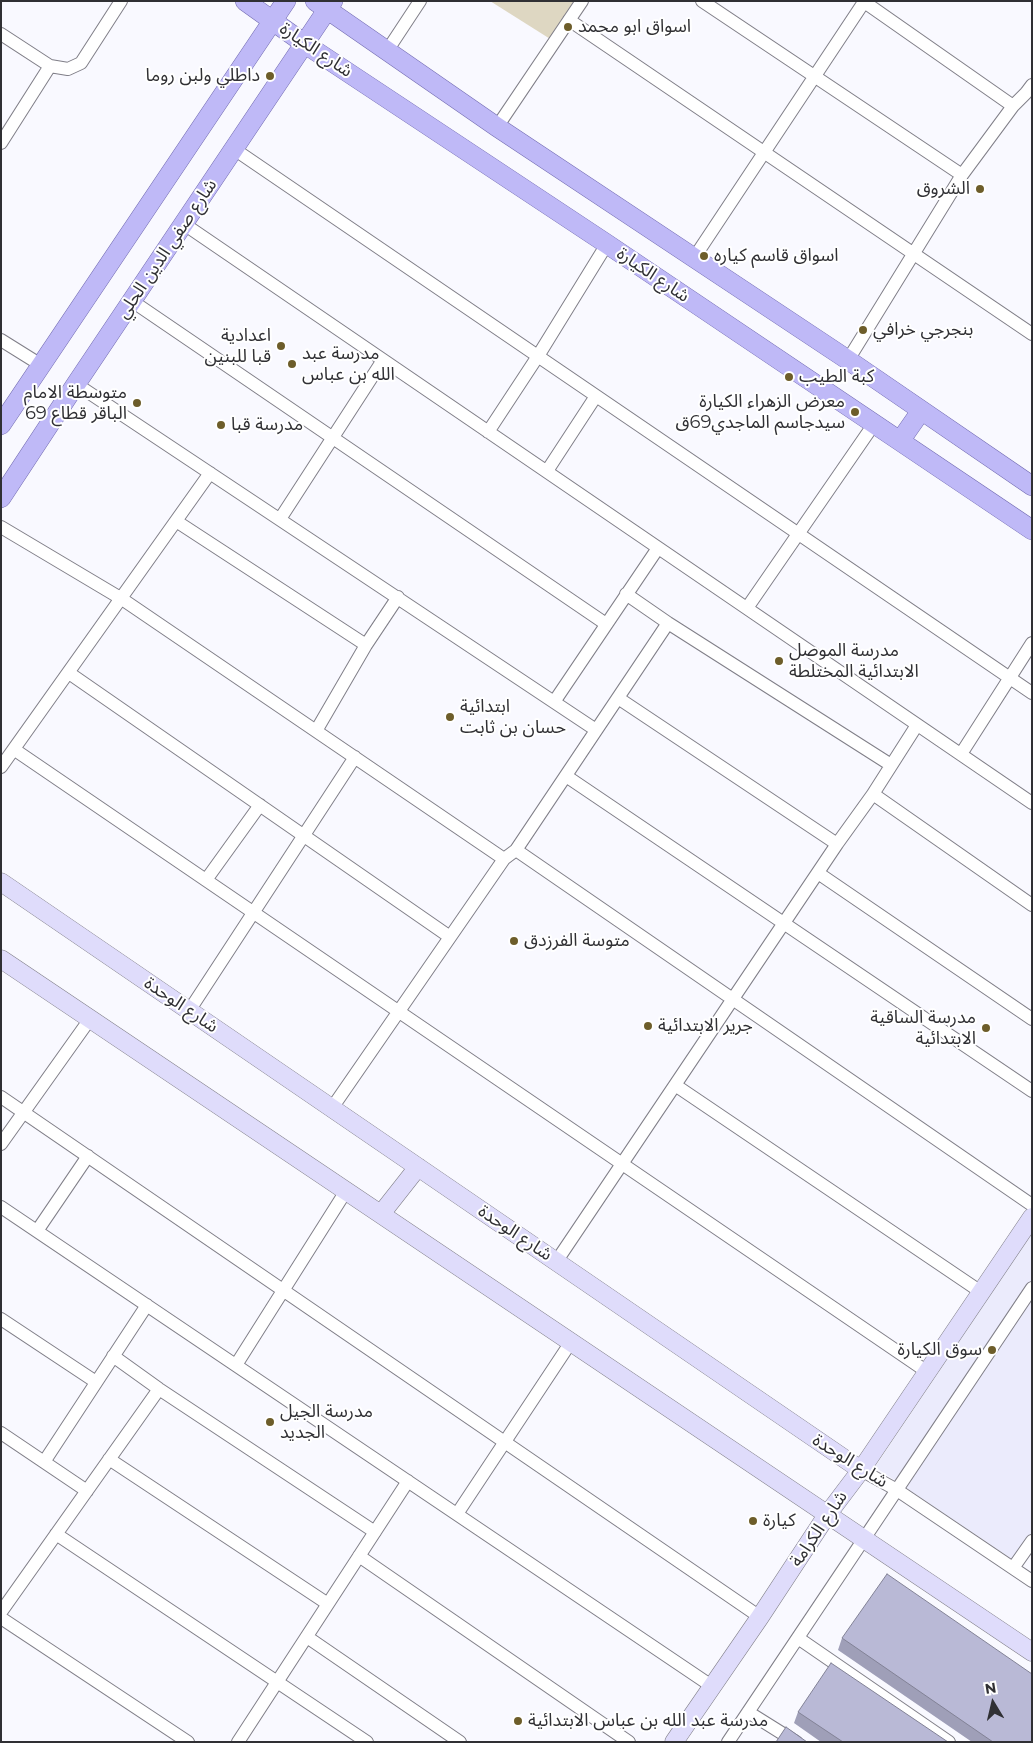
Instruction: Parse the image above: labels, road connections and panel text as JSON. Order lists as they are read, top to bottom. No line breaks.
{"streets":{"main road":["شارع الكيارة","شارع صفي الدين الحلي"],"street":["شارع الوحدة","شارع الكرامة"]},"crossings":[["شارع الكيارة","شارع صفي الدين الحلي"],["شارع الوحدة","شارع الكرامة"]],"places":["اسواق ابو محمد","داطلي ولبن روما","الشروق","اسواق قاسم كياره","بنجرجي خرافي","اعدادية قبا للبنين","مدرسة عبد الله بن عباس","كبة الطيب","متوسطة الامام الباقر قطاع 69","معرض الزهراء الكيارة سيدجاسم الماجدي69ق","مدرسة قبا","مدرسة الموصل الابتدائية المختلطة","ابتدائية حسان بن ثابت","متوسة الفرزدق","جرير الابتدائية","مدرسة الساقية الابتدائية","سوق الكيارة","مدرسة الجيل الجديد","كيارة","مدرسة عبد الله بن عباس الابتدائية"],"north":"top"}
